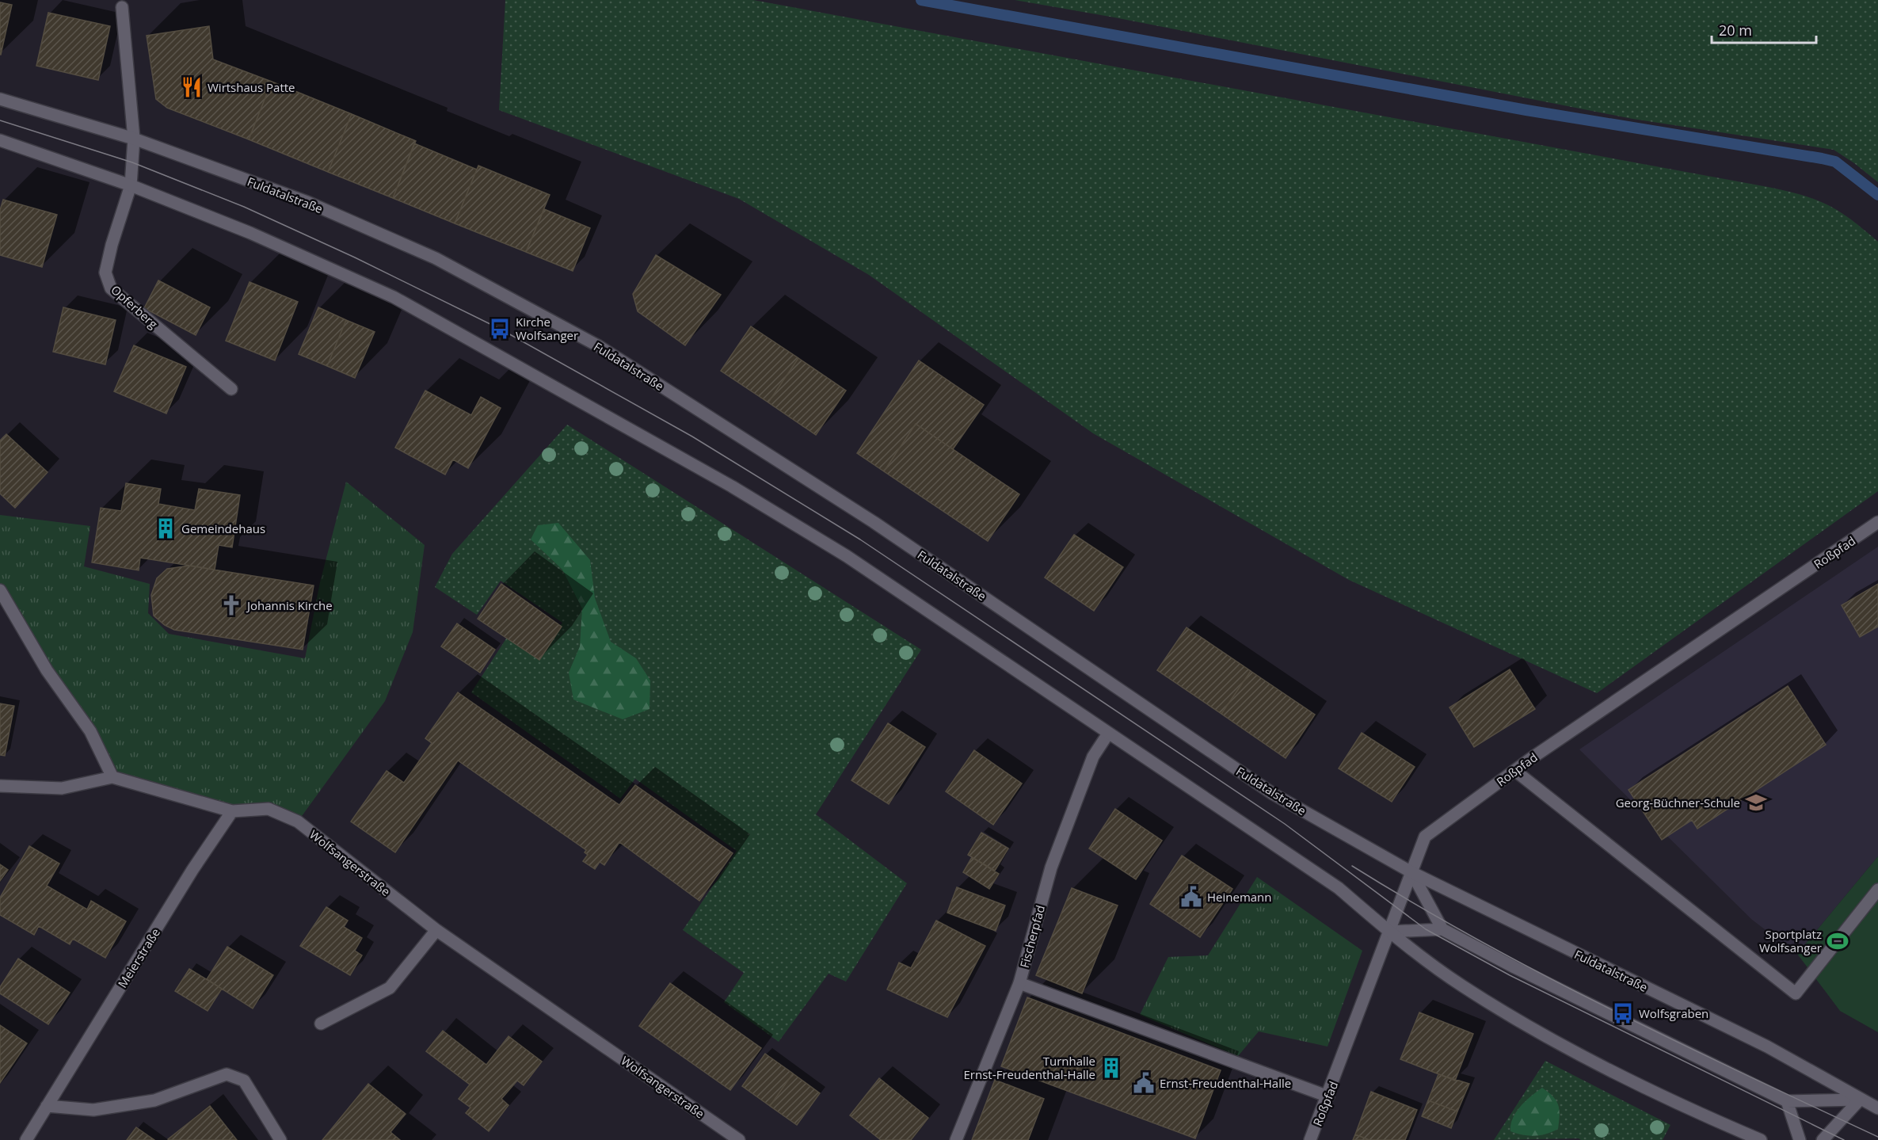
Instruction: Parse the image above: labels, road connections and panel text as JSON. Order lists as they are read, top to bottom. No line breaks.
{"streets":{"main road":["Fuldatalstraße","Opferberg","Roßpfad","Wolfsangerstraße","Fischerpfad","Meierstraße"]},"crossings":[["Fuldatalstraße","Opferberg"],["Fuldatalstraße","Roßpfad"],["Wolfsangerstraße","Meierstraße"]],"places":{"restaurant":["Wirtshaus Patte"],"bus stop":["Kirche Wolfsanger","Wolfsgraben"],"building":["Gemeindehaus","Turnhalle Ernst‐Freudenthal‐Halle"],"church":["Johannis Kirche"],"school or university":["Georg-Büchner-Schule"],"public building":["Heinemann","Ernst-Freudenthal-Halle"],"sports":["Sportplatz Wolfsanger"]},"scale_bar":"20 m"}
